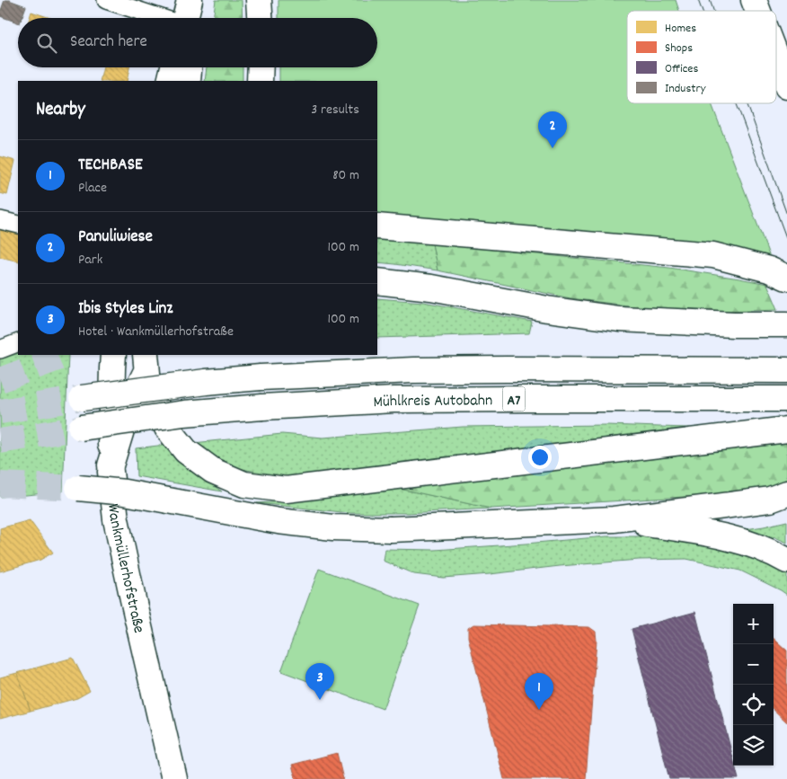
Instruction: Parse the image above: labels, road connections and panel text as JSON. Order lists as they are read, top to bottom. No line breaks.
{"streets":{"main road":["A7","Mühlkreis Autobahn","Wankmüllerhofstraße"]},"legend":["Homes","Shops","Offices","Industry"],"page":{"search":"Search here","heading":["Nearby","3 results"],"pins":["2","3","1"],"list":[{"mark":"1","name":"TECHBASE","note":"Place","value":"80 m"},{"mark":"2","name":"Panuliwiese","note":"Park","value":"100 m"},{"mark":"3","name":"Ibis Styles Linz","note":"Hotel · Wankmüllerhofstraße","value":"100 m"}],"map_buttons":["+","−"]}}
